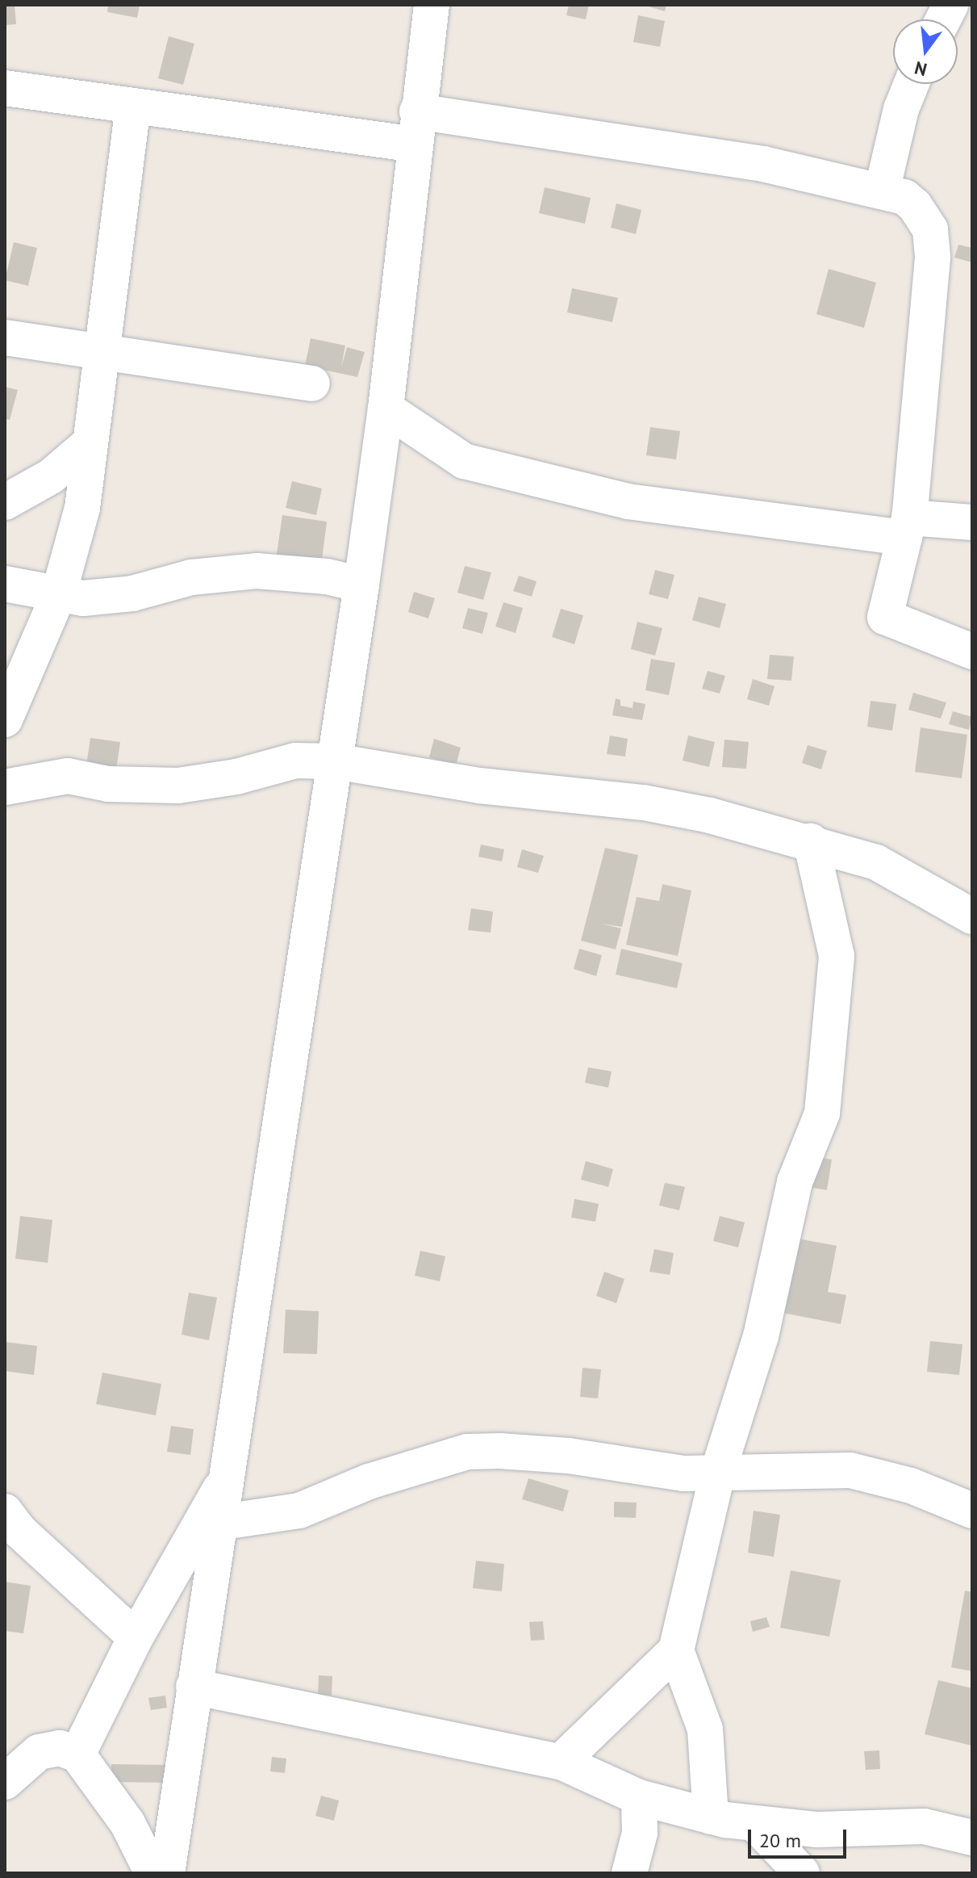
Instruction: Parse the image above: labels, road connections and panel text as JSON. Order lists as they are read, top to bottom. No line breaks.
{"scale_bar":"20 m","north":"bottom"}
